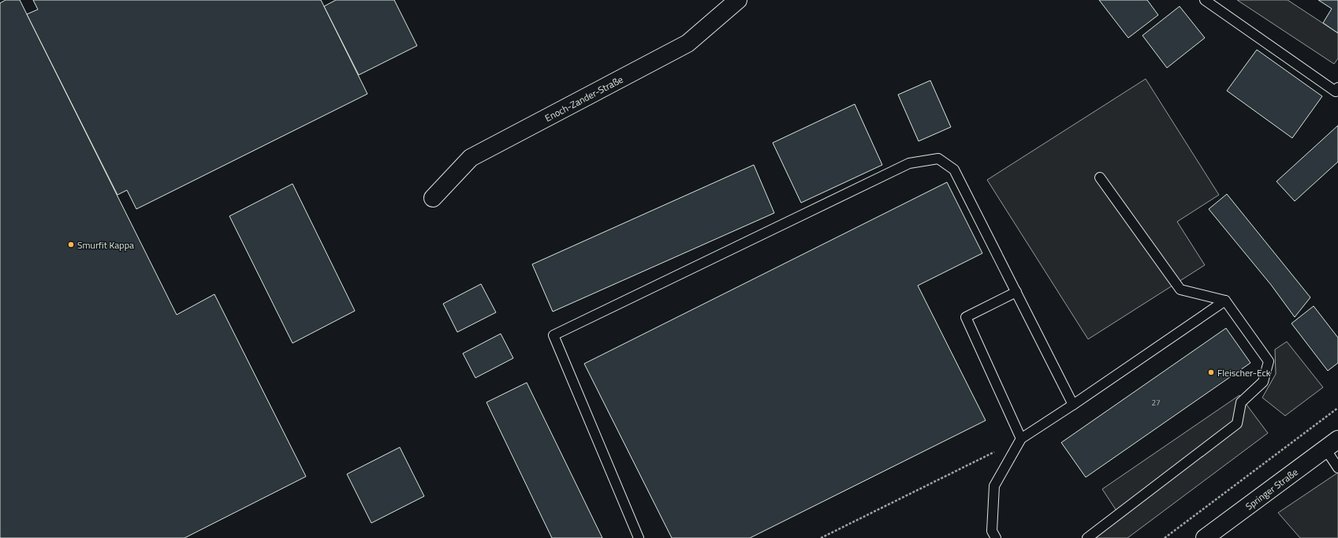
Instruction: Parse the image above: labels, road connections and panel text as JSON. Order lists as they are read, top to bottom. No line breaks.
{"streets":{"street":["Enoch-Zander-Straße","Springer Straße"]},"places":["Smurfit Kappa","Fleischer-Eck"],"house_numbers":["27"]}
